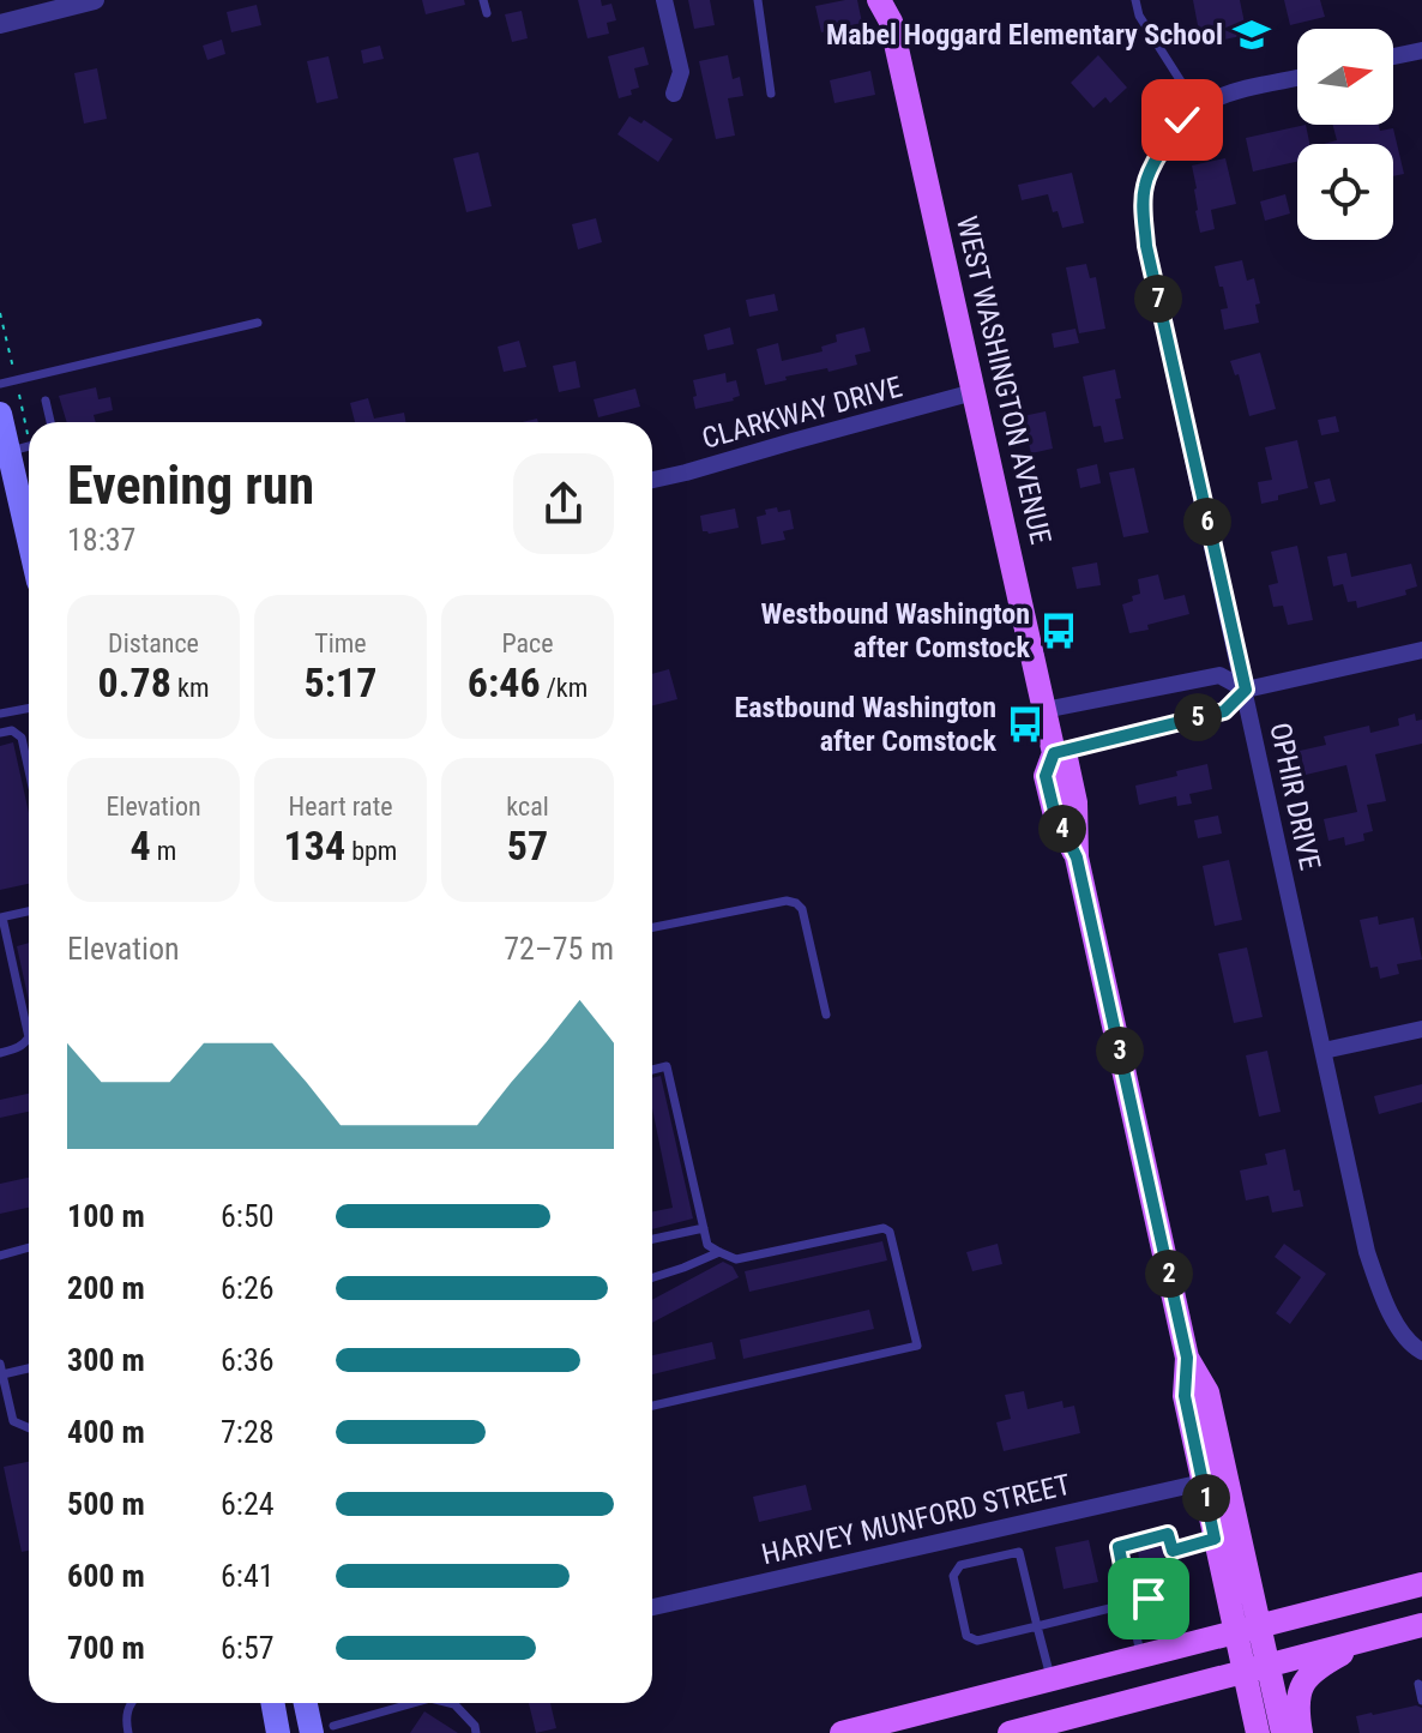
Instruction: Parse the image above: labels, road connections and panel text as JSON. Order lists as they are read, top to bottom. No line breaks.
{"streets":{"main road":["WEST WASHINGTON AVENUE"],"street":["CLARKWAY DRIVE","OPHIR DRIVE","HARVEY MUNFORD STREET"]},"crossings":[["WEST WASHINGTON AVENUE","CLARKWAY DRIVE"],["WEST WASHINGTON AVENUE","HARVEY MUNFORD STREET"]],"places":{"school or university":["Mabel Hoggard Elementary School"],"bus stop":["Westbound Washington after Comstock","Eastbound Washington after Comstock"]},"north":"right","page":{"pins":["7","6","5","4","3","2","1"],"heading":["Evening run","18:37"],"stats":[["Distance","0.78 km"],["Time","5:17"],["Pace","6:46 /km"],["Elevation","4 m"],["Heart rate","134 bpm"],["kcal","57"]],"chart":["Elevation","72–75 m"],"list":[{"name":"100 m","note":"6:50"},{"name":"200 m","note":"6:26"},{"name":"300 m","note":"6:36"},{"name":"400 m","note":"7:28"},{"name":"500 m","note":"6:24"},{"name":"600 m","note":"6:41"},{"name":"700 m","note":"6:57"}]}}
